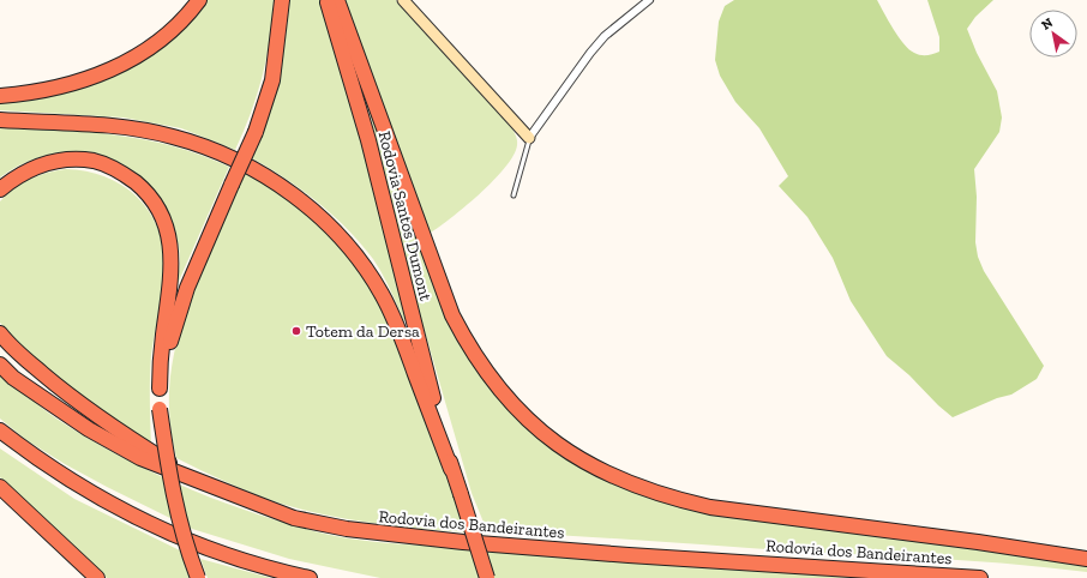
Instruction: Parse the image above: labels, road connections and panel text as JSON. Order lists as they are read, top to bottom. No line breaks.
{"streets":{"highway":["Rodovia Santos Dumont","Rodovia dos Bandeirantes"]},"places":["Totem da Dersa"],"north":"top left"}
